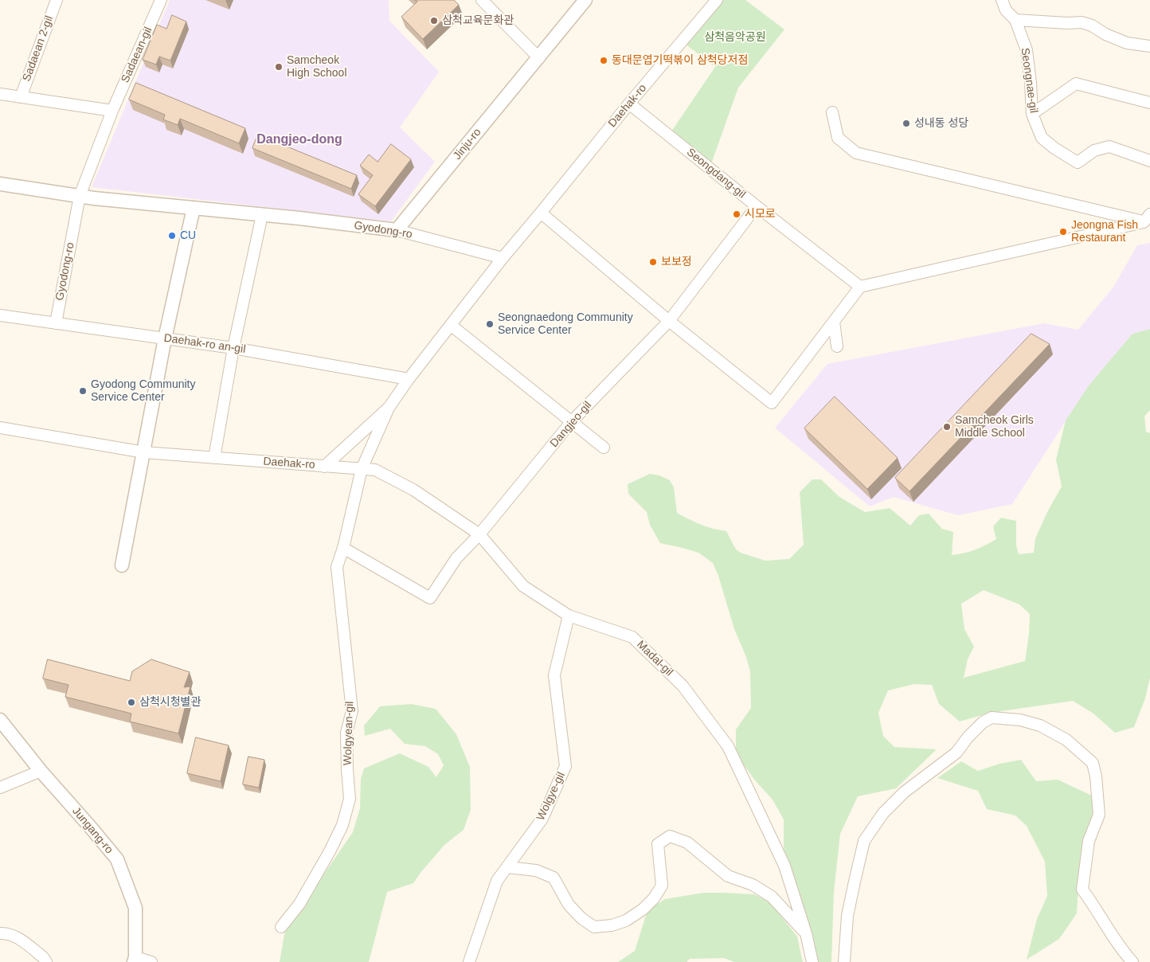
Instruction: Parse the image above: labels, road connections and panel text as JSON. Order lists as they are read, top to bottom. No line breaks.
{"streets":{"street":["Sadaean 2-gil","Sadaean-gil","Seongnae-gil","Daehak-ro","Jinju-ro","Seongdang-gil","Gyodong-ro","Daehak-ro an-gil","Dangjeo-gil","Madal-gil","Wolgyean-gil","Wolgye-gil","Jungang-ro"]},"crossings":[["Sadaean 2-gil","Sadaean-gil"],["Sadaean 2-gil","Gyodong-ro"],["Sadaean-gil","Gyodong-ro"],["Daehak-ro","Seongdang-gil"],["Daehak-ro","Gyodong-ro"],["Daehak-ro","Daehak-ro an-gil"],["Daehak-ro","Madal-gil"],["Daehak-ro","Wolgyean-gil"],["Jinju-ro","Gyodong-ro"],["Seongdang-gil","Dangjeo-gil"],["Gyodong-ro","Daehak-ro an-gil"],["Dangjeo-gil","Madal-gil"],["Madal-gil","Wolgyean-gil"],["Madal-gil","Wolgye-gil"]],"districts":["Dangjeo-dong"],"parks":["삼척음악공원"],"places":["삼척교육문화관","동대문엽기떡볶이 삼척당저점","Samcheok High School","성내동 성당","시모로","Jeongna Fish Restaurant","CU","보보정","Seongnaedong Community Service Center","Gyodong Community Service Center","Samcheok Girls Middle School","삼척시청별관"]}
